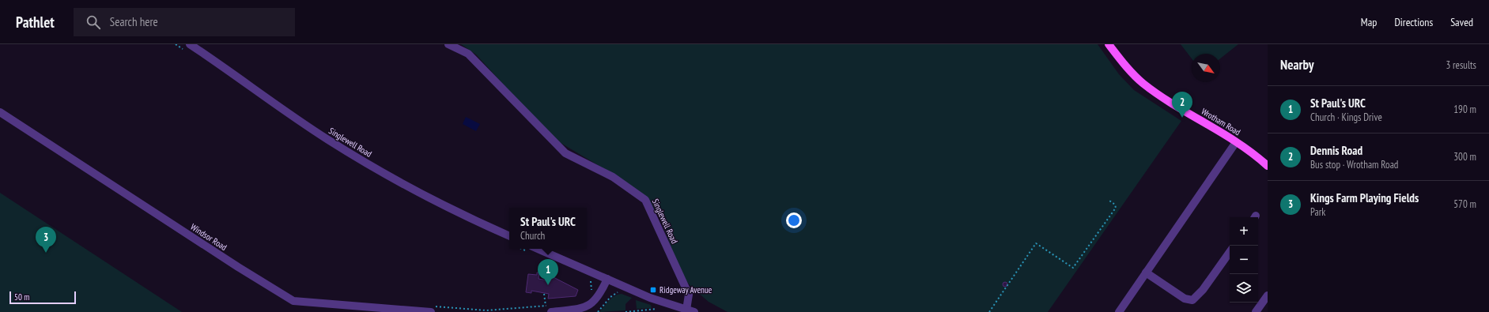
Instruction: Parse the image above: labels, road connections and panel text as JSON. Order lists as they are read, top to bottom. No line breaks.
{"streets":{"main road":["Wrotham Road"],"street":["Singlewell Road","Windsor Road"]},"places":{"transit":["Ridgeway Avenue"]},"scale_bar":"50 m","north":"bottom right","page":{"header":"Pathlet","search":"Search here","nav":["Map","Directions","Saved"],"heading":["Nearby","3 results"],"list":[{"mark":"1","name":"St Paul's URC","note":"Church · Kings Drive","value":"190 m"},{"mark":"2","name":"Dennis Road","note":"Bus stop · Wrotham Road","value":"300 m"},{"mark":"3","name":"Kings Farm Playing Fields","note":"Park","value":"570 m"}],"pins":["2","3","1"],"popup":["St Paul's URC","Church"],"map_buttons":["+","−"],"scale":"50 m"}}
